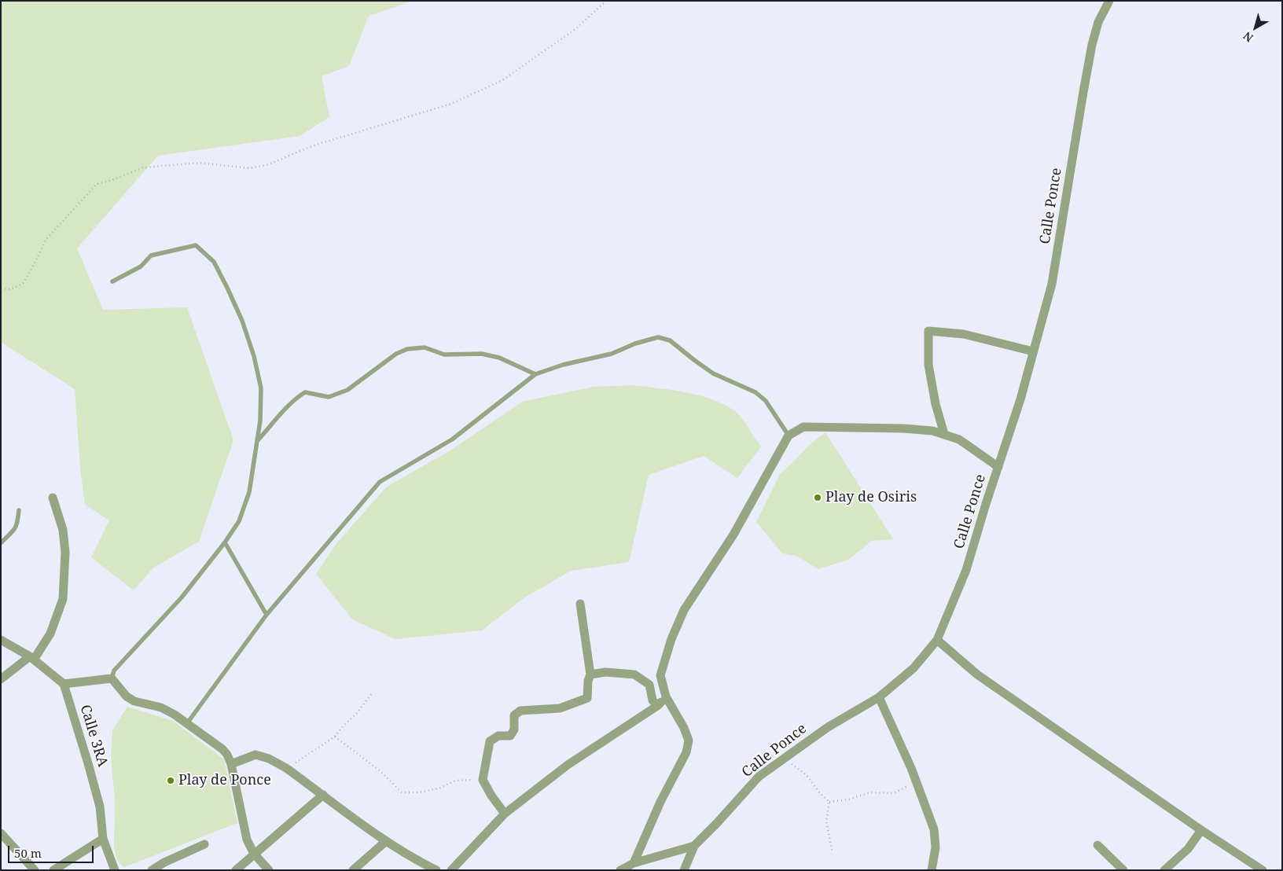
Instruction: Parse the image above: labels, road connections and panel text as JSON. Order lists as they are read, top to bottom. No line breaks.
{"streets":{"street":["Calle Ponce","Calle 3RA"]},"places":["Play de Osiris","Play de Ponce"],"scale_bar":"50 m","north":"bottom left"}
